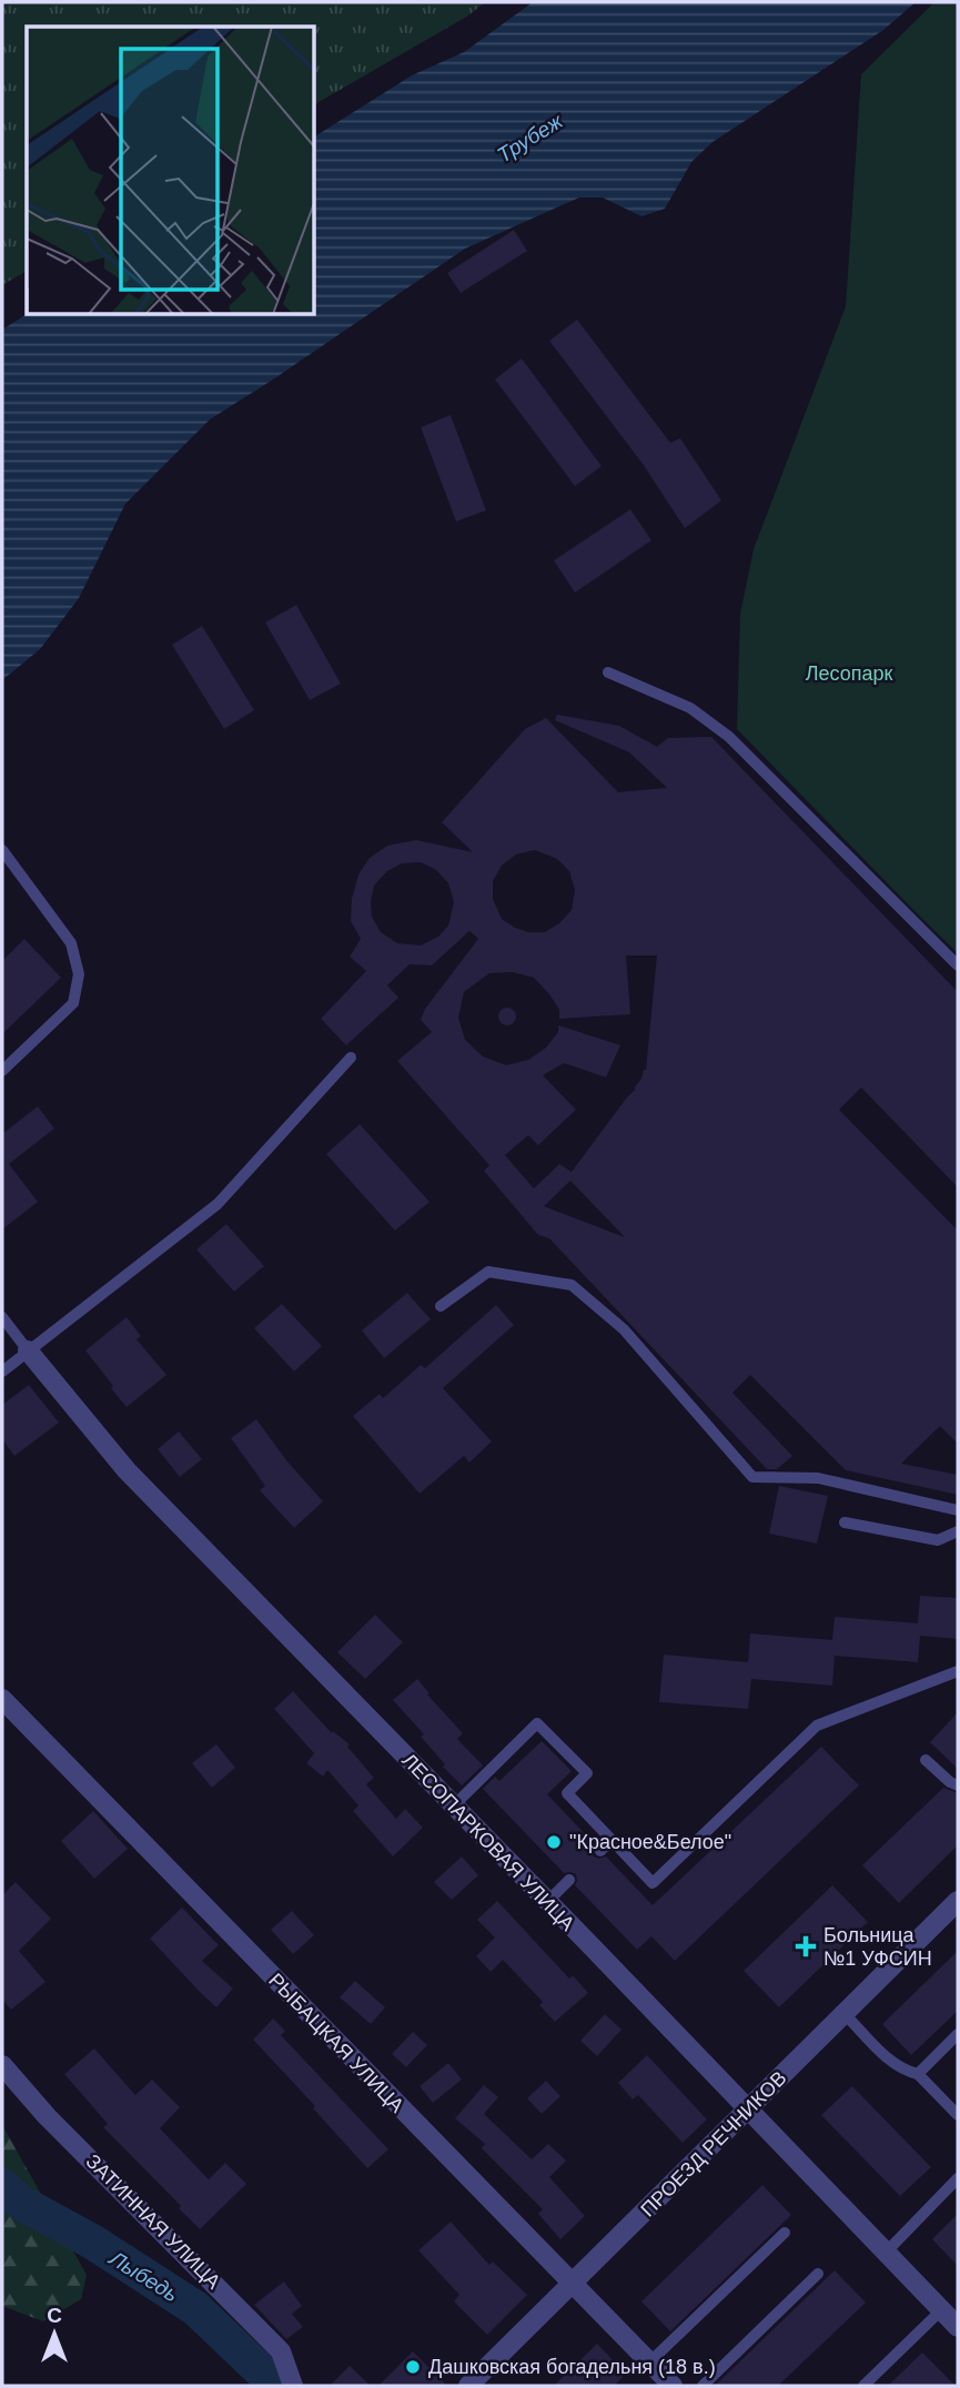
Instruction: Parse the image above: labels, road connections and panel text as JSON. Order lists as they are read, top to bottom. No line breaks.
{"streets":{"street":["ЛЕСОПАРКОВАЯ УЛИЦА","РЫБАЦКАЯ УЛИЦА","ПРОЕЗД РЕЧНИКОВ","ЗАТИННАЯ УЛИЦА"]},"crossings":[["ЛЕСОПАРКОВАЯ УЛИЦА","ПРОЕЗД РЕЧНИКОВ"],["РЫБАЦКАЯ УЛИЦА","ПРОЕЗД РЕЧНИКОВ"]],"water":["Трубеж","Лыбедь"],"parks":["Лесопарк"],"places":{"other":["\"Красное&Белое\"","Дашковская богадельня (18 в.)"],"health":["Больница №1 УФСИН"]},"north":"top"}
